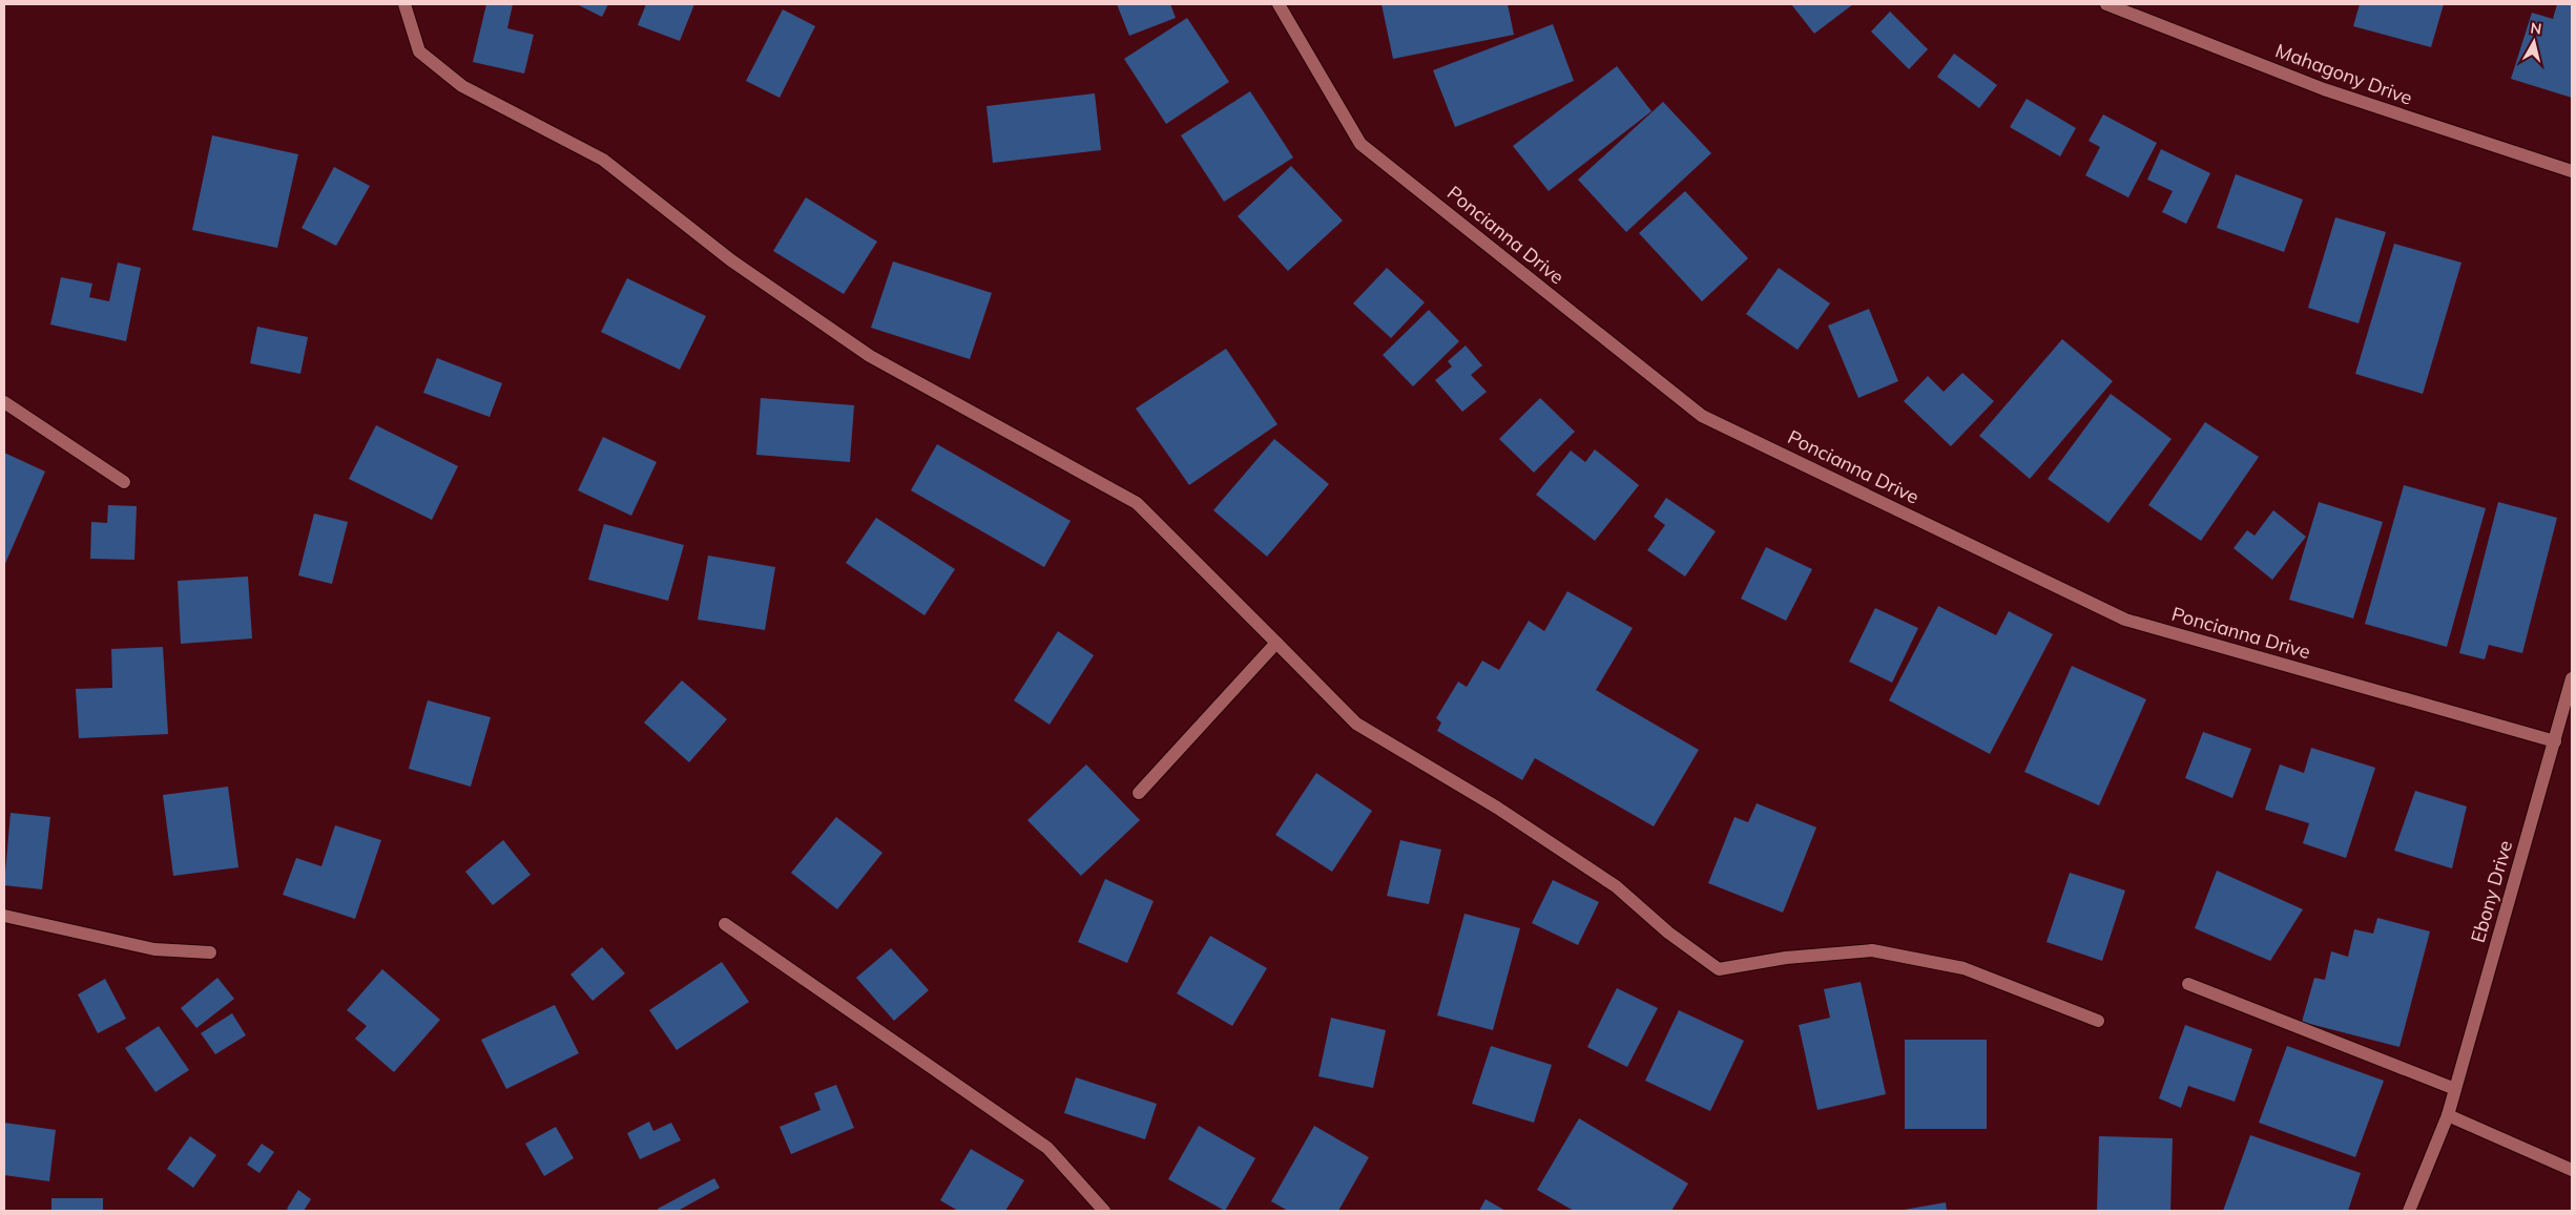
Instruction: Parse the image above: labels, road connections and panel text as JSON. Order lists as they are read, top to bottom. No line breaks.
{"streets":{"street":["Mahagony Drive","Poncianna Drive","Ebony Drive"]},"crossings":[["Poncianna Drive","Ebony Drive"]],"north":"top"}
